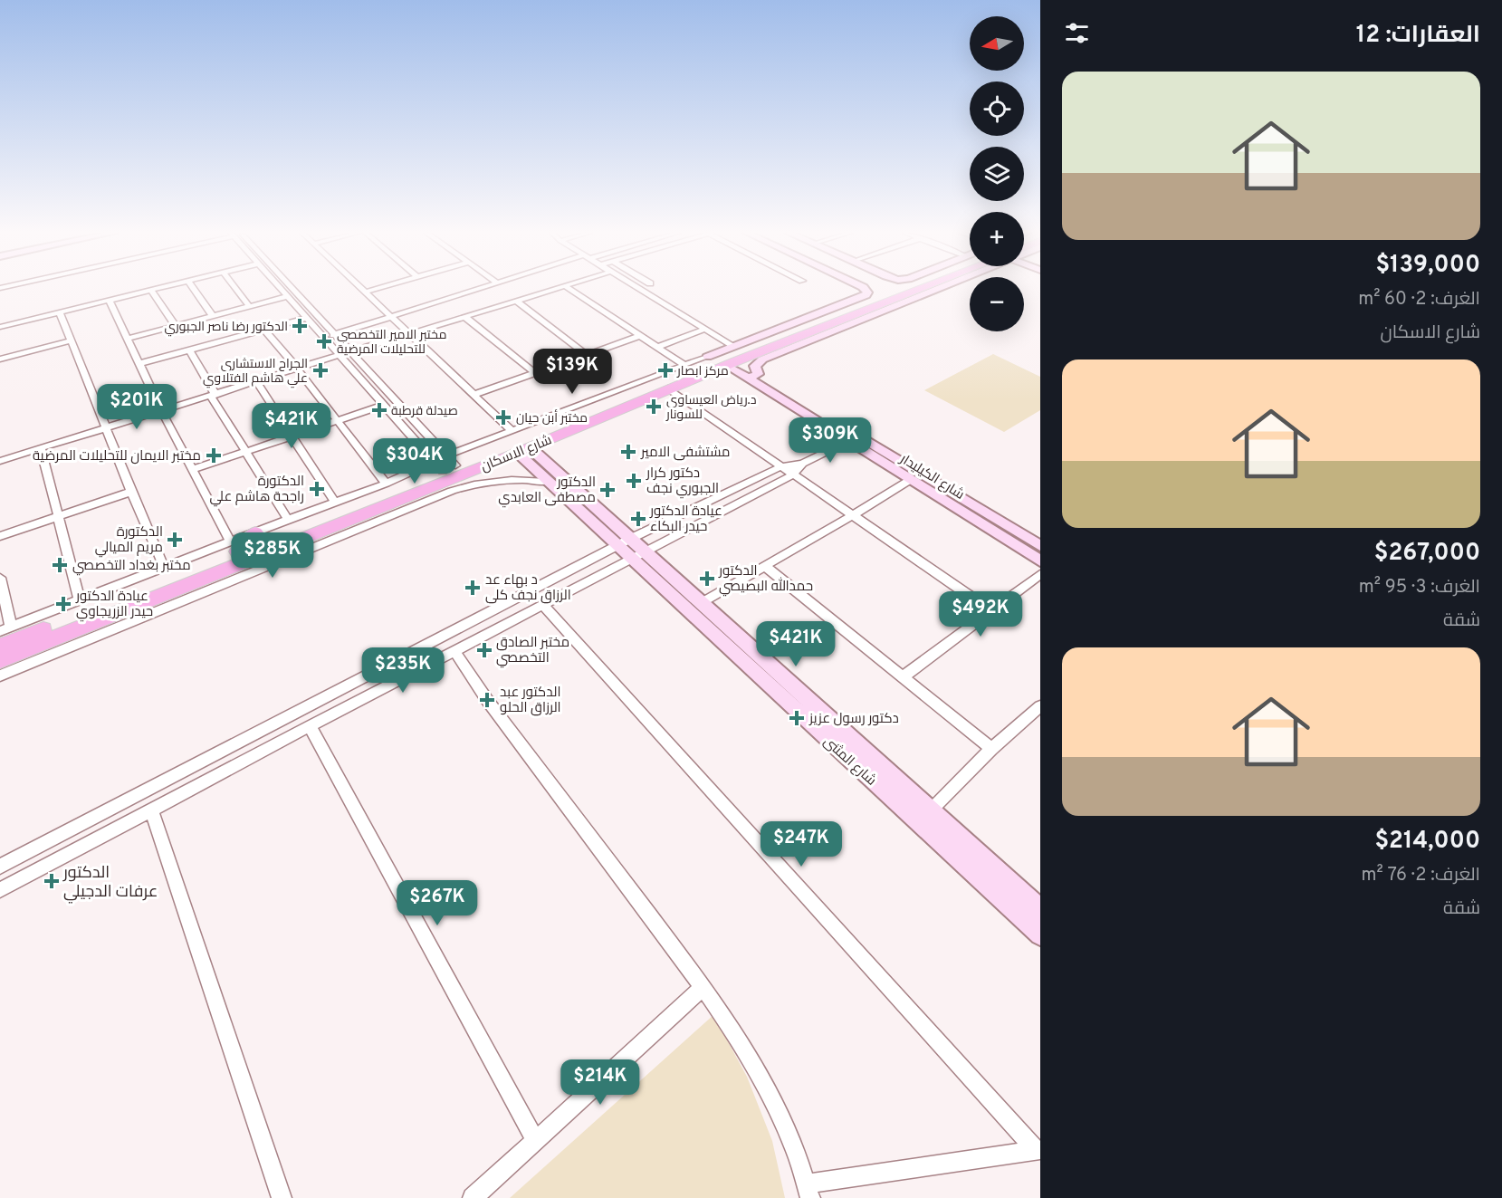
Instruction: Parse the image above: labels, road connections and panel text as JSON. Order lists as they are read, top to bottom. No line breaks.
{"streets":{"main road":["شارع الاسكان","شارع الكيليدار","شارع المثنى"]},"crossings":[["شارع الاسكان","شارع الكيليدار"],["شارع الاسكان","شارع المثنى"]],"places":{"health":["الدكتور رضا ناصر الجبوري","مختبر الامير التخصصي للتحليلات المرضية","الجراح الاستشاري علي هاشم الفتلاوي","مركز ابصار","د.رياض العيساوي للسونار","صيدلة قرطبة","مختبر أبن حيان","مشتشفى الامير","مختبر الايمان للتحليلات المرضية","دكتور كرار الجبوري نجف","الدكتورة راجحة هاشم علي","الدكتور مصطفى العابدي","عيادة الدكتور حيدر البكاء","الدكتورة مريم الميالي","مختبر بغداد التخصصي","الدكتور حمدالله البصيصي","د بهاء عد الرزاق نجف كلى","عيادة الدكتور حيدر الزريجاوي","مختبر الصادق التخصصي","الدكتور عبد الرزاق الحلو","دكتور رسول عزيز","الدكتور عرفات الدجيلي"]},"north":"left","page":{"heading":"العقارات: 12","map_buttons":["+","−"],"list":[{"name":"$139,000","note":"الغرف: 2 · 60 m² · شارع الاسكان"},{"name":"$267,000","note":"الغرف: 3 · 95 m² · شقة"},{"name":"$214,000","note":"الغرف: 2 · 76 m² · شقة"}],"price":["$139K","$201K","$421K","$309K","$304K","$285K","$492K","$421K","$235K","$247K","$267K","$214K"]}}
